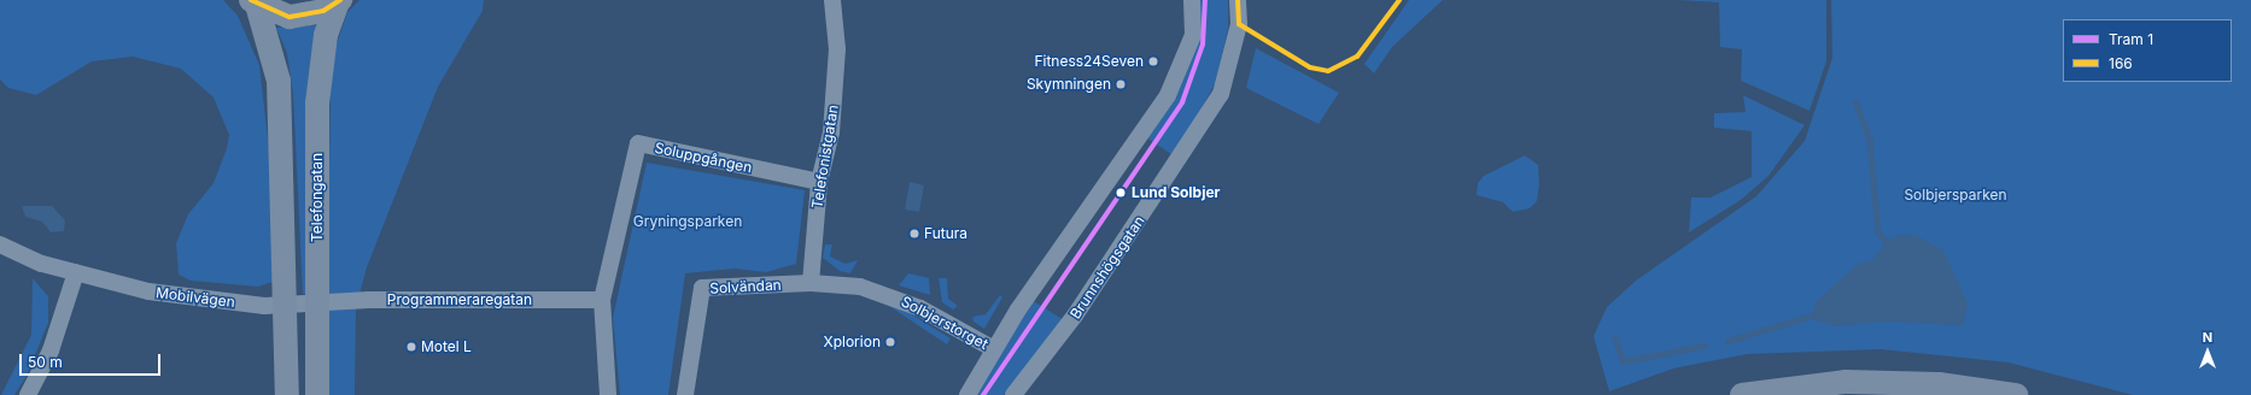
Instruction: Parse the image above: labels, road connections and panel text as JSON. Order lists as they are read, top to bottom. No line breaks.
{"streets":{"street":["Telefonistgatan","Soluppgången","Telefongatan","Brunnshögsgatan","Solvändan","Mobilvägen","Programmeraregatan","Solbjerstorget"]},"crossings":[["Telefonistgatan","Soluppgången"],["Telefonistgatan","Solvändan"],["Telefonistgatan","Solbjerstorget"],["Soluppgången","Programmeraregatan"],["Telefongatan","Mobilvägen"],["Telefongatan","Programmeraregatan"],["Solvändan","Solbjerstorget"],["Mobilvägen","Programmeraregatan"]],"parks":["Solbjersparken","Gryningsparken"],"places":["Fitness24Seven","Skymningen","Lund Solbjer","Futura","Xplorion","Motel L"],"lines":["tram line 1","transit line 166"],"legend":["Tram 1","166"],"scale_bar":"50 m","north":"top"}
